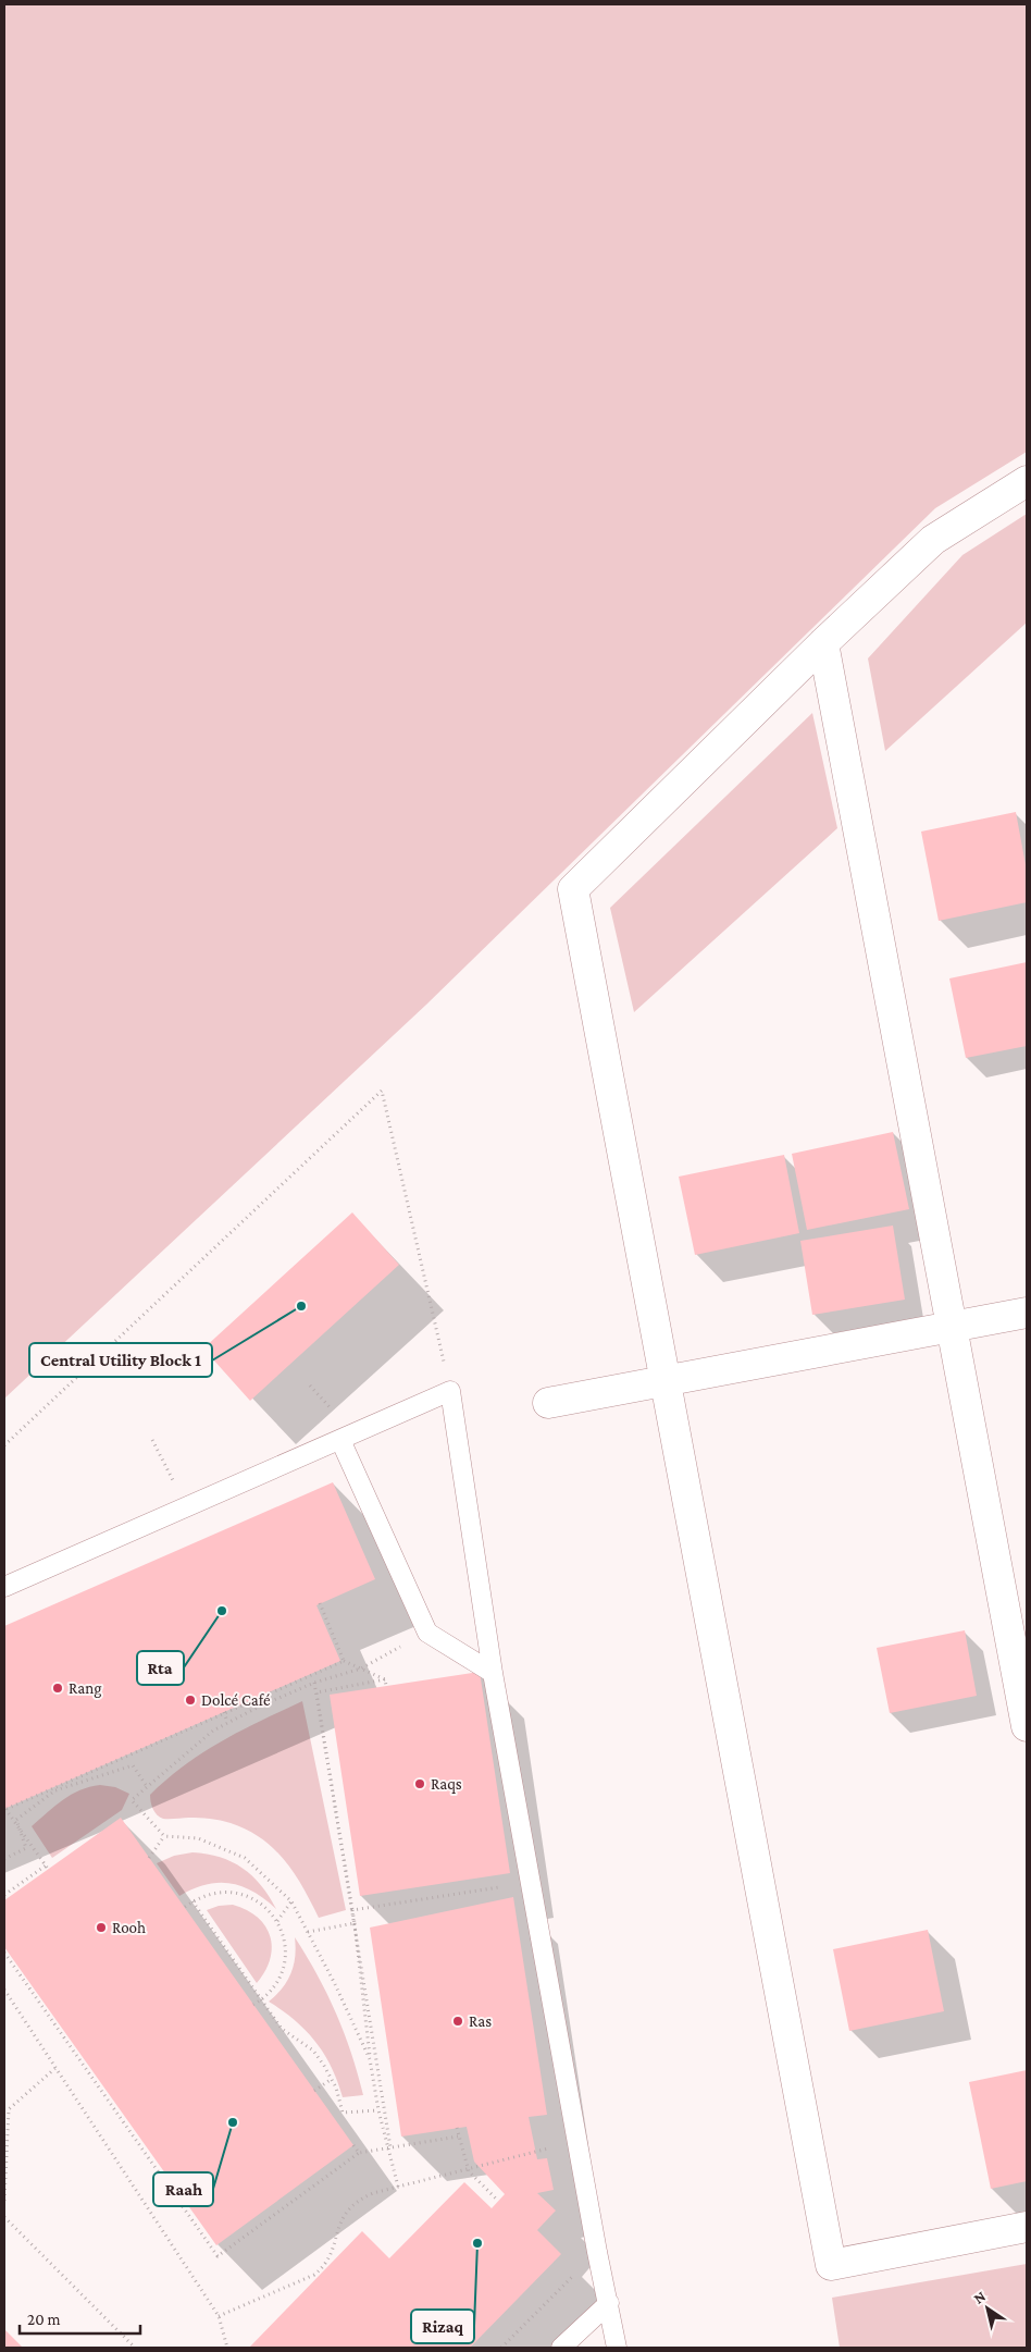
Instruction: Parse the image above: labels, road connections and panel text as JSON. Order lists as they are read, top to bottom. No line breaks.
{"places":["Central Utility Block 1","Rta","Rang","Dolcé Café","Raqs","Rooh","Ras","Raah","Rizaq"],"scale_bar":"20 m","north":"top left"}
